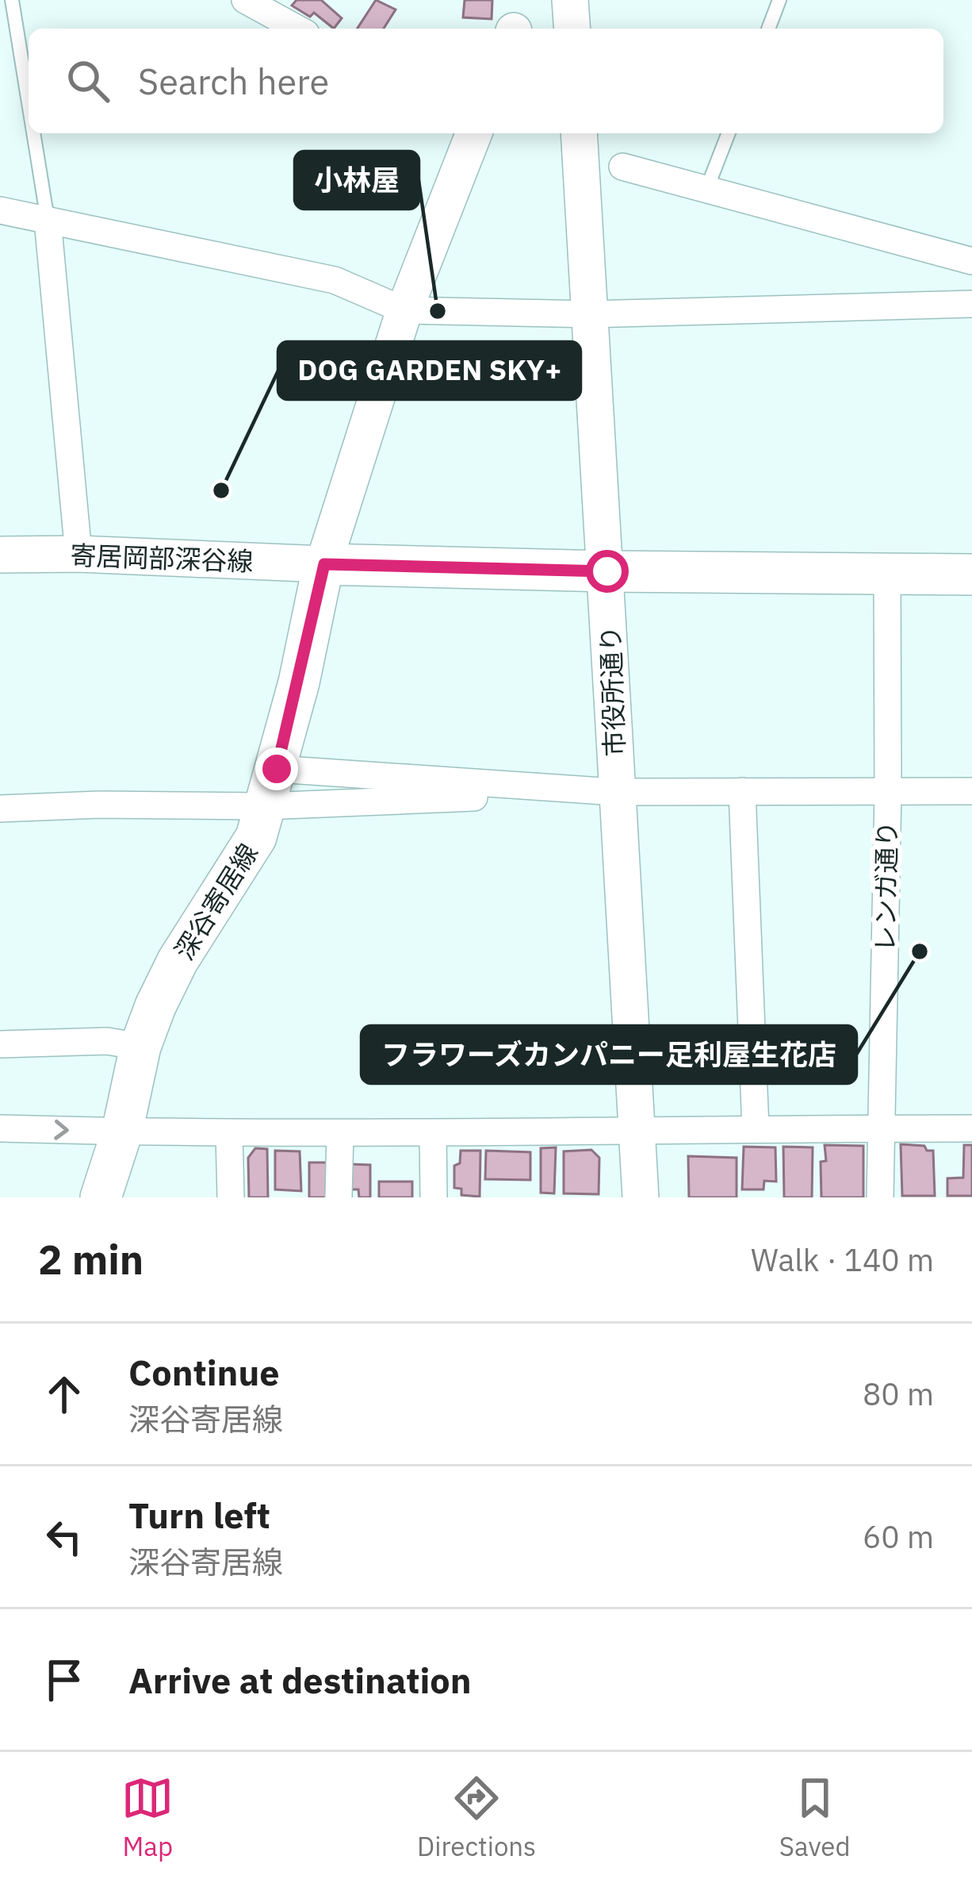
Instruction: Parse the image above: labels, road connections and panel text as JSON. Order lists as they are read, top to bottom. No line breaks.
{"streets":{"main road":["深谷寄居線"],"street":["寄居岡部深谷線","市役所通り","レンガ通り"]},"crossings":[["寄居岡部深谷線","深谷寄居線"]],"places":["小林屋","DOG GARDEN SKY+","フラワーズカンパニー足利屋生花店"],"page":{"search":"Search here","heading":["2 min","Walk · 140 m"],"list":[["Continue","深谷寄居線","80 m"],["Turn left","深谷寄居線","60 m"],"Arrive at destination"],"nav":["Map","Directions","Saved"]}}
